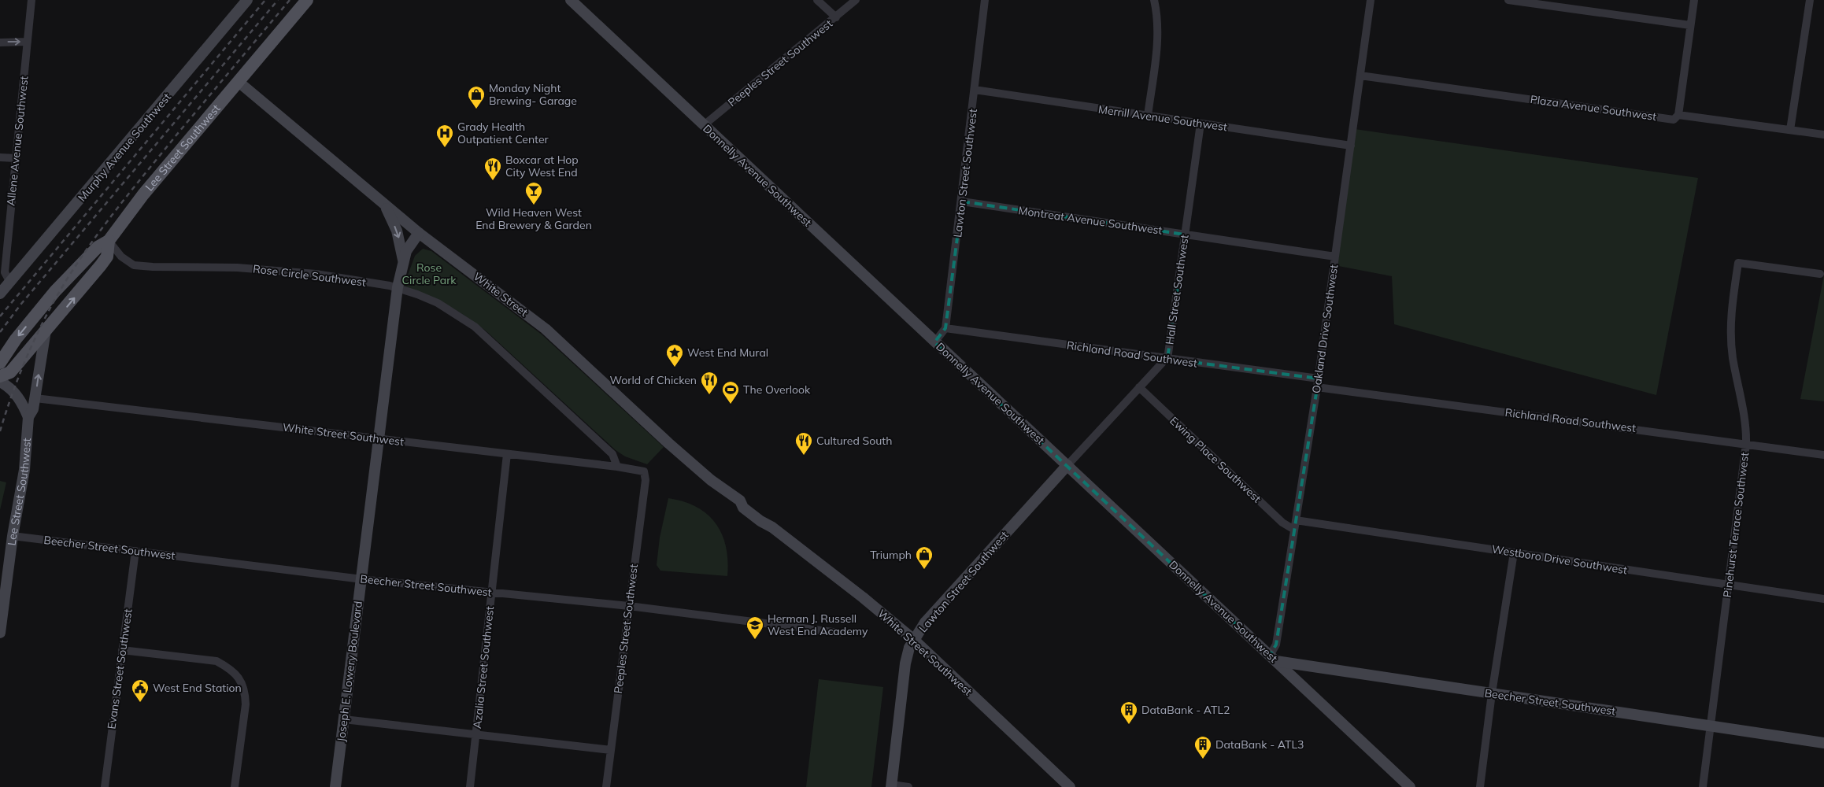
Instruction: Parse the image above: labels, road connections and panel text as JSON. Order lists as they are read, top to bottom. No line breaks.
{"streets":{"main road":["Lee Street Southwest"],"street":["Peeples Street Southwest","Plaza Avenue Southwest","Merrill Avenue Southwest","Allene Avenue Southwest","Murphy Avenue Southwest","Lawton Street Southwest","Donnelly Avenue Southwest","Montreat Avenue Southwest","Rose Circle Southwest","Hall Street Southwest","White Street","Oakland Drive Southwest","Richland Road Southwest","White Street Southwest","Ewing Place Southwest","Pinehurst Terrace Southwest","Beecher Street Southwest","Westboro Drive Southwest","Azalia Street Southwest","Evans Street Southwest","Joseph E. Lowery Boulevard"]},"crossings":[["Peeples Street Southwest","Donnelly Avenue Southwest"],["Peeples Street Southwest","White Street Southwest"],["Peeples Street Southwest","Beecher Street Southwest"],["Plaza Avenue Southwest","Oakland Drive Southwest"],["Merrill Avenue Southwest","Lawton Street Southwest"],["Merrill Avenue Southwest","Hall Street Southwest"],["Merrill Avenue Southwest","Oakland Drive Southwest"],["Allene Avenue Southwest","Murphy Avenue Southwest"],["Lee Street Southwest","Rose Circle Southwest"],["Lee Street Southwest","White Street"],["Lee Street Southwest","White Street Southwest"],["Lee Street Southwest","Beecher Street Southwest"],["Lawton Street Southwest","Donnelly Avenue Southwest"],["Lawton Street Southwest","Montreat Avenue Southwest"],["Lawton Street Southwest","Hall Street Southwest"],["Lawton Street Southwest","Richland Road Southwest"],["Donnelly Avenue Southwest","Hall Street Southwest"],["Donnelly Avenue Southwest","Oakland Drive Southwest"],["Donnelly Avenue Southwest","Beecher Street Southwest"],["Montreat Avenue Southwest","Hall Street Southwest"],["Montreat Avenue Southwest","Oakland Drive Southwest"],["Rose Circle Southwest","White Street Southwest"],["Rose Circle Southwest","Joseph E. Lowery Boulevard"],["Hall Street Southwest","Richland Road Southwest"],["Hall Street Southwest","Ewing Place Southwest"],["White Street","White Street Southwest"],["White Street","Joseph E. Lowery Boulevard"],["Oakland Drive Southwest","Richland Road Southwest"],["Oakland Drive Southwest","Ewing Place Southwest"],["Oakland Drive Southwest","Beecher Street Southwest"],["Oakland Drive Southwest","Westboro Drive Southwest"],["Richland Road Southwest","Pinehurst Terrace Southwest"],["White Street Southwest","Azalia Street Southwest"],["White Street Southwest","Joseph E. Lowery Boulevard"],["Pinehurst Terrace Southwest","Beecher Street Southwest"],["Pinehurst Terrace Southwest","Westboro Drive Southwest"],["Beecher Street Southwest","Azalia Street Southwest"],["Beecher Street Southwest","Evans Street Southwest"],["Beecher Street Southwest","Joseph E. Lowery Boulevard"]],"parks":["Rose Circle Park"],"places":{"shop":["Monday Night Brewing- Garage","Triumph"],"hospital":["Grady Health Outpatient Center"],"restaurant":["Boxcar at Hop City West End","World of Chicken","Cultured South"],"bar":["Wild Heaven West End Brewery & Garden"],"place":["West End Mural"],"sports":["The Overlook"],"school or university":["Herman J. Russell West End Academy"],"public building":["West End Station"],"building":["DataBank - ATL2","DataBank - ATL3"]}}
